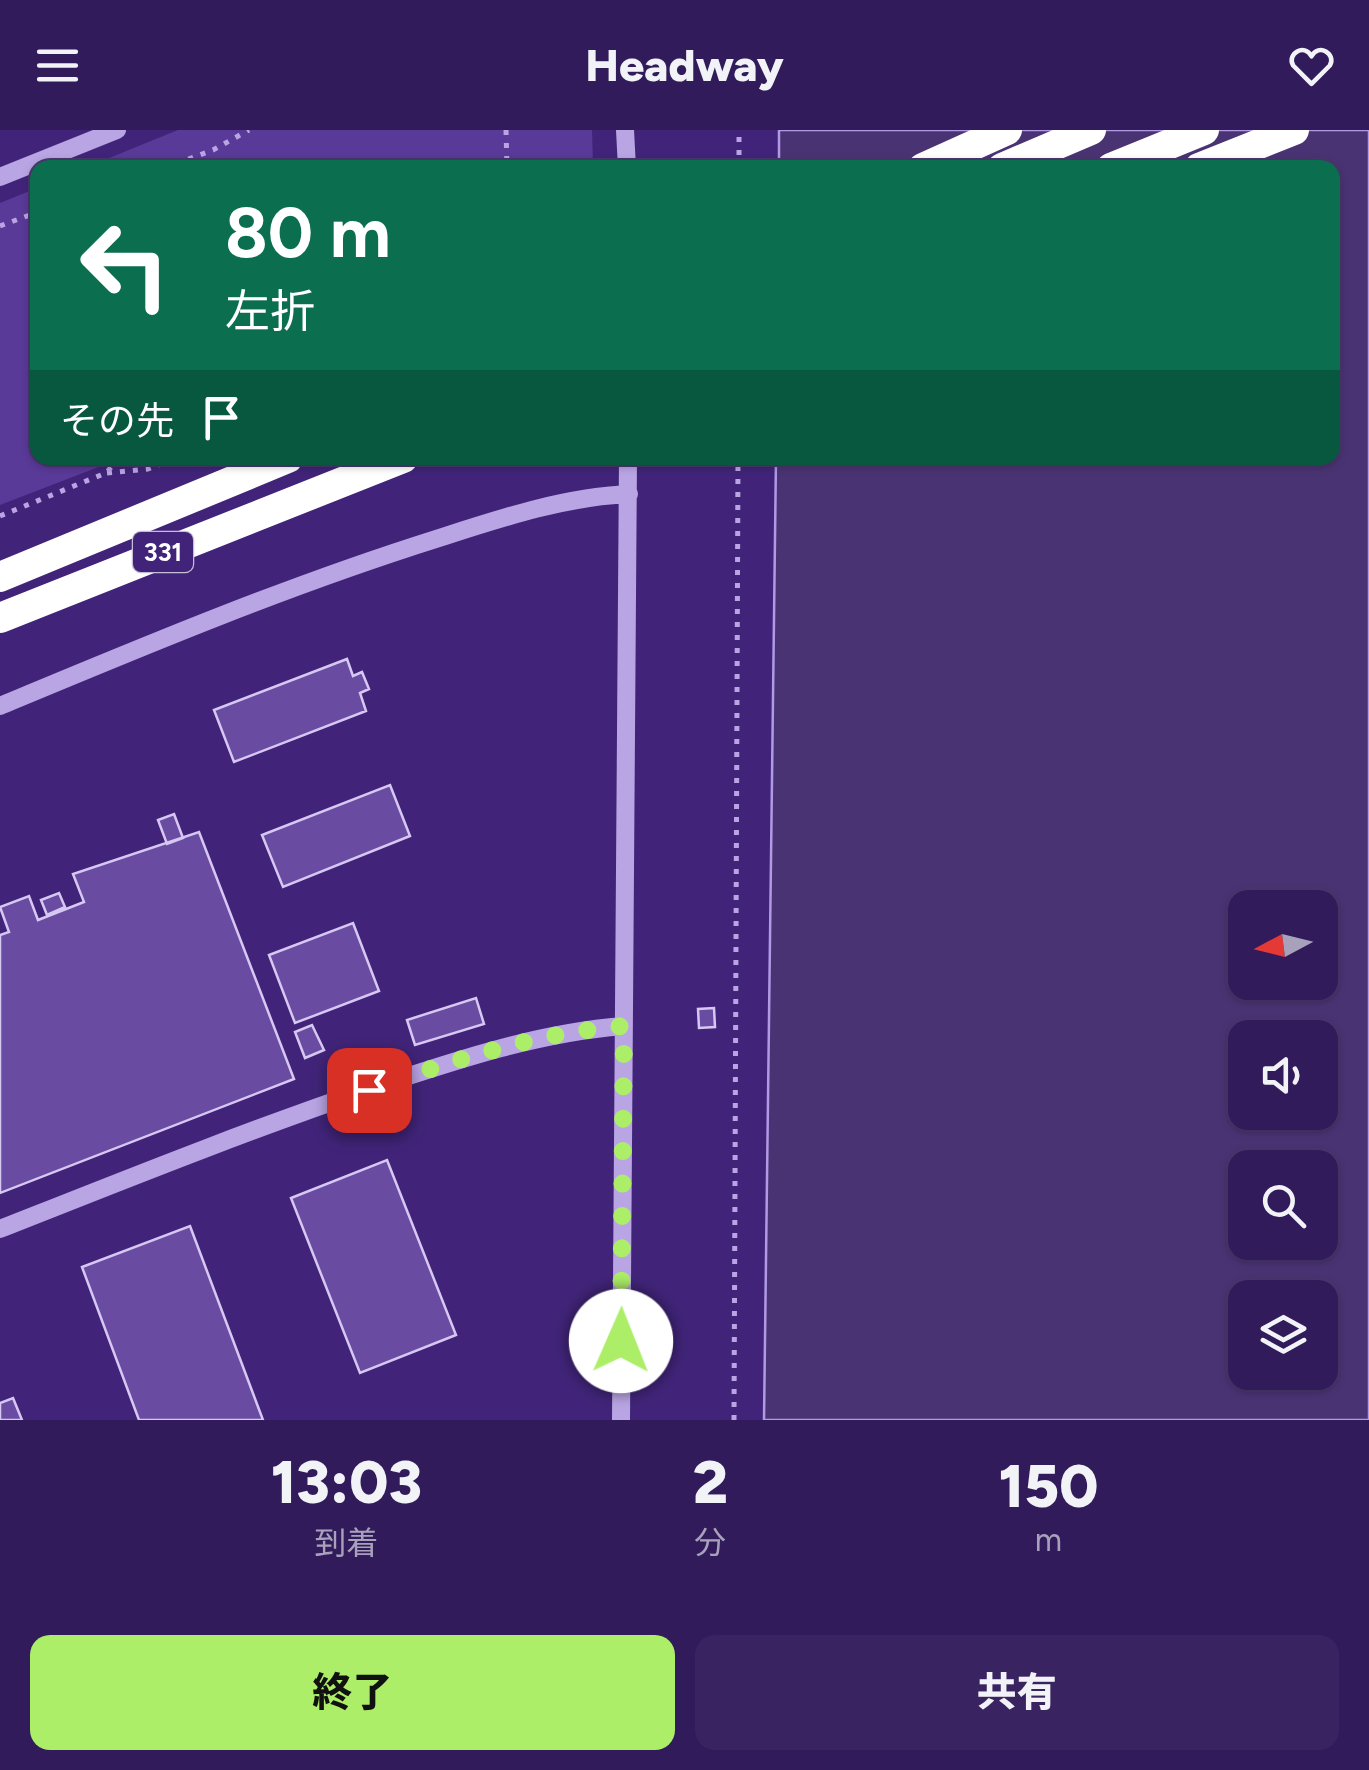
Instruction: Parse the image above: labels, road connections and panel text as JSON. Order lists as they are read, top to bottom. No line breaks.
{"streets":{"highway":["331"]},"north":"left","page":{"header":"Headway","turn":["80 m","左折"],"then":"その先","eta":["13:03","到着","2","分","150","m"],"buttons":["終了","共有"]}}
